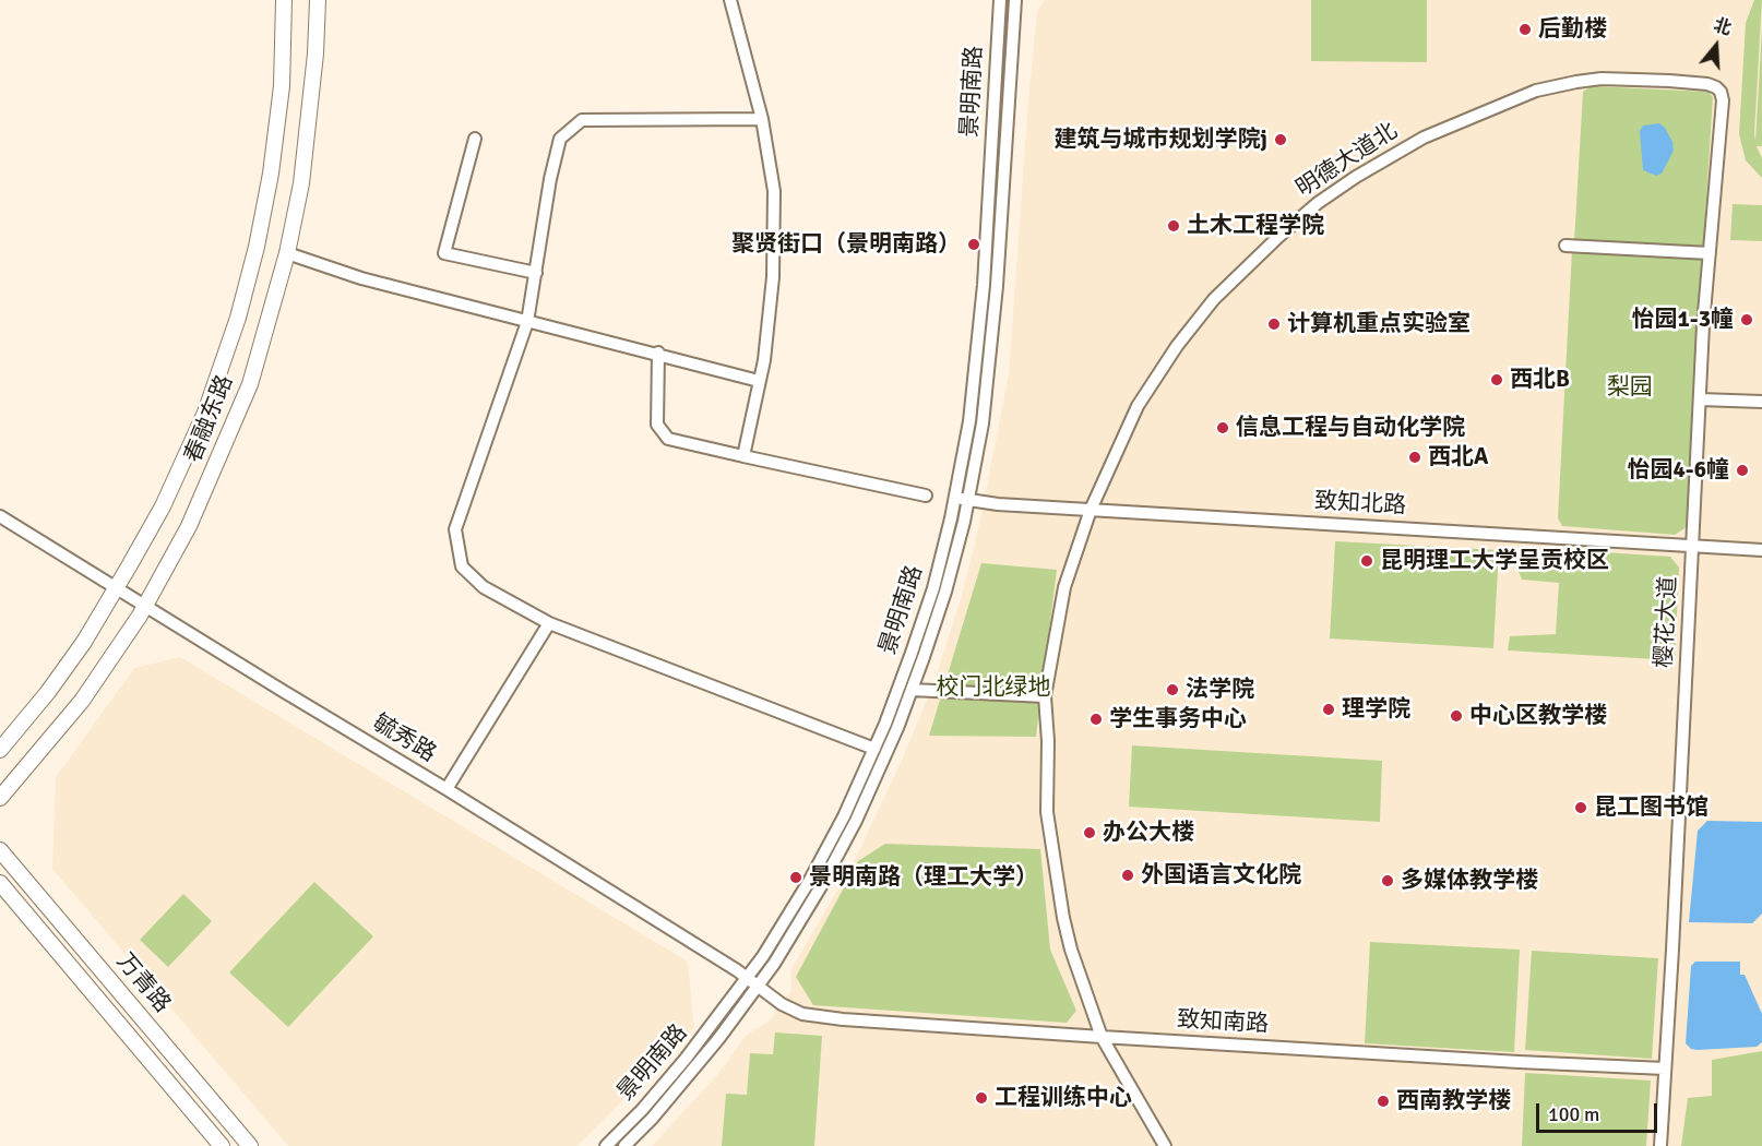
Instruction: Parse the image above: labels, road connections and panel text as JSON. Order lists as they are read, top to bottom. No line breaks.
{"streets":{"main road":["春融东路","万青路"],"street":["景明南路","明德大道北","致知北路","樱花大道","毓秀路","致知南路"]},"crossings":[["景明南路","致知北路"],["景明南路","毓秀路"],["明德大道北","致知北路"],["明德大道北","樱花大道"],["明德大道北","致知南路"],["春融东路","毓秀路"],["致知北路","樱花大道"],["樱花大道","致知南路"],["毓秀路","致知南路"]],"parks":["梨园","校门北绿地"],"places":["后勤楼","建筑与城市规划学院j","土木工程学院","聚贤街口（景明南路）","怡园1-3幢","计算机重点实验室","西北B","信息工程与自动化学院","西北A","怡园4-6幢","昆明理工大学呈贡校区","法学院","理学院","中心区教学楼","学生事务中心","昆工图书馆","办公大楼","外国语言文化院","景明南路（理工大学）","多媒体教学楼","工程训练中心","西南教学楼"],"scale_bar":"100 m","north":"top"}
